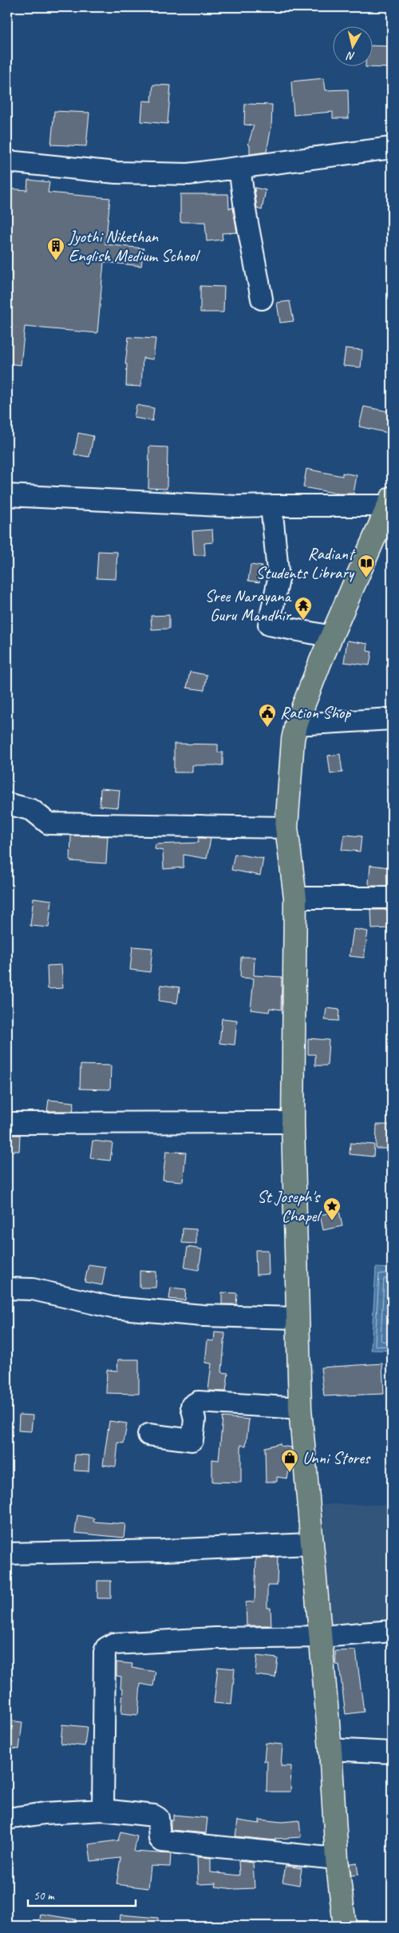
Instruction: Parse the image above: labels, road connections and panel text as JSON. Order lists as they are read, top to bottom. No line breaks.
{"places":{"building":["Jyothi Nikethan English Medium School"],"library":["Radiant Students Library"],"temple":["Sree Narayana Guru Mandhir"],"public building":["Ration Shop"],"place":["St Joseph's Chapel"],"shop":["Unni Stores"]},"scale_bar":"50 m","north":"bottom"}
